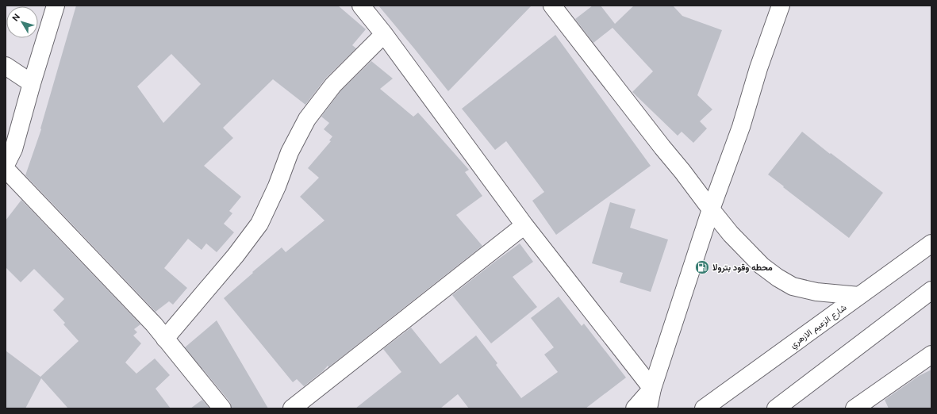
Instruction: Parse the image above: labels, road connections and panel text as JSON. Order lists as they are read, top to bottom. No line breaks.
{"streets":{"street":["شارع الزعيم الازهري"]},"places":{"fuel station":["محطه وقود بترولا"]},"north":"top left"}
